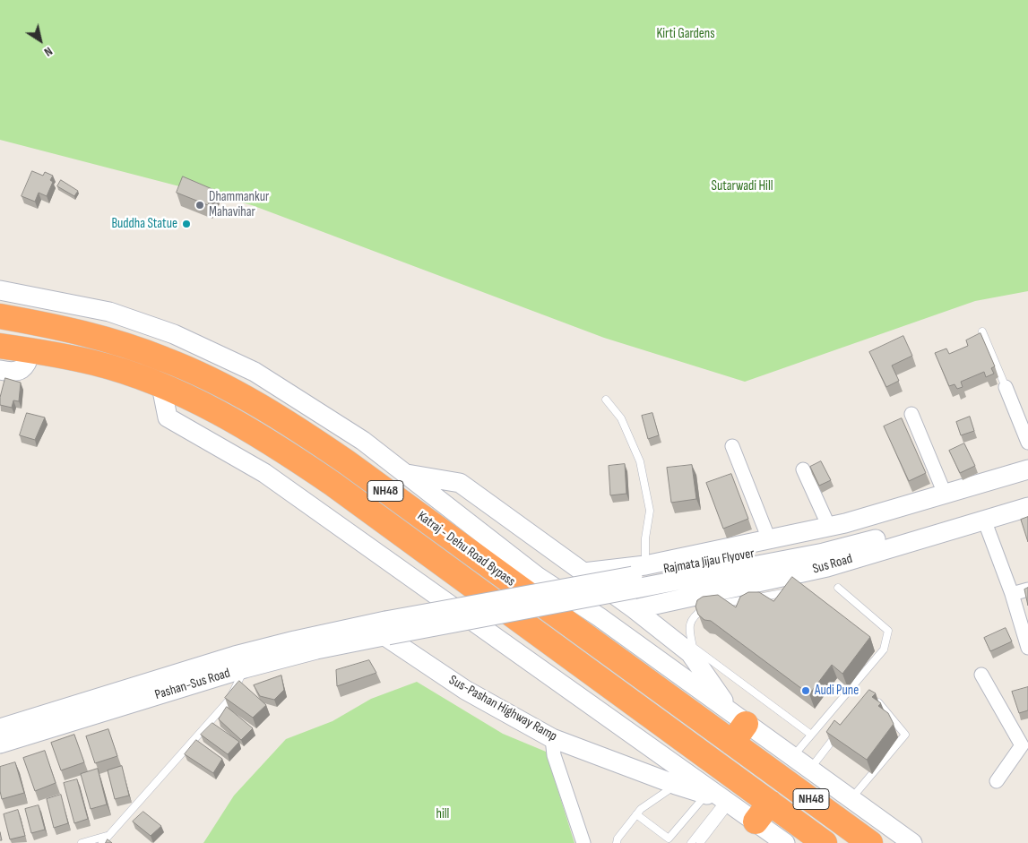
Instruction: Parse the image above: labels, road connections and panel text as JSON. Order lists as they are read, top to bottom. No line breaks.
{"streets":{"highway":["NH48","Katraj - Dehu Road Bypass"],"street":["Rajmata Jijau Flyover","Sus Road","Pashan-Sus Road","Sus-Pashan Highway Ramp"]},"crossings":[["Rajmata Jijau Flyover","Pashan-Sus Road"],["Rajmata Jijau Flyover","Sus-Pashan Highway Ramp"],["Pashan-Sus Road","Sus-Pashan Highway Ramp"]],"parks":["Kirti Gardens","Sutarwadi Hill","hill"],"places":["Dhammankur Mahavihar","Buddha Statue","Audi Pune"],"north":"bottom right"}
